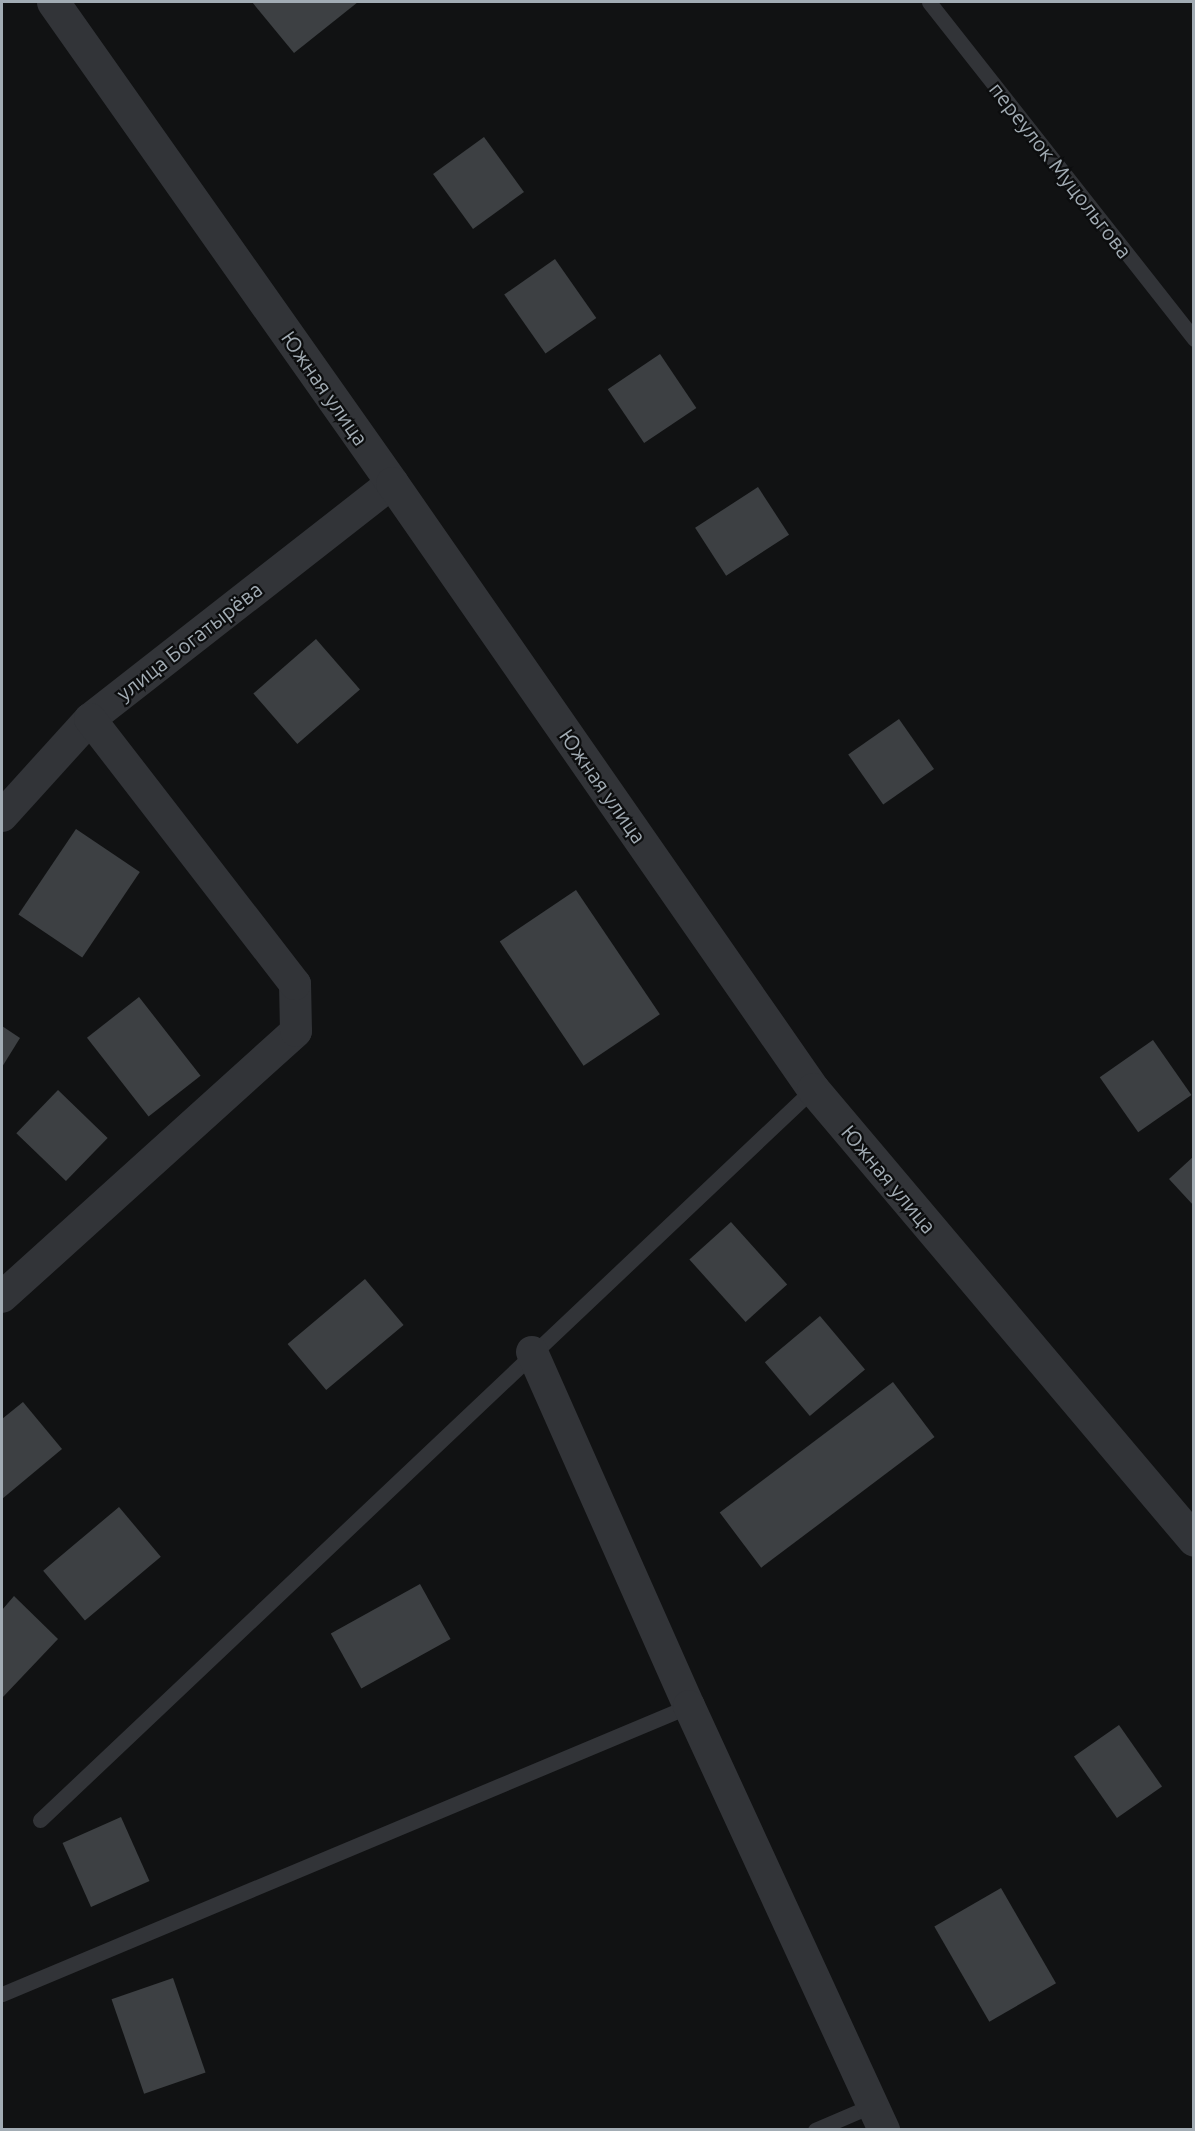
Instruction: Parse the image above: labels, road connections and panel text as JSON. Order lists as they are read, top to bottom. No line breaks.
{"streets":{"street":["Южная улица","улица Богатырёва"],"lane":["переулок Муцольгова"]},"crossings":[["Южная улица","улица Богатырёва"]]}
